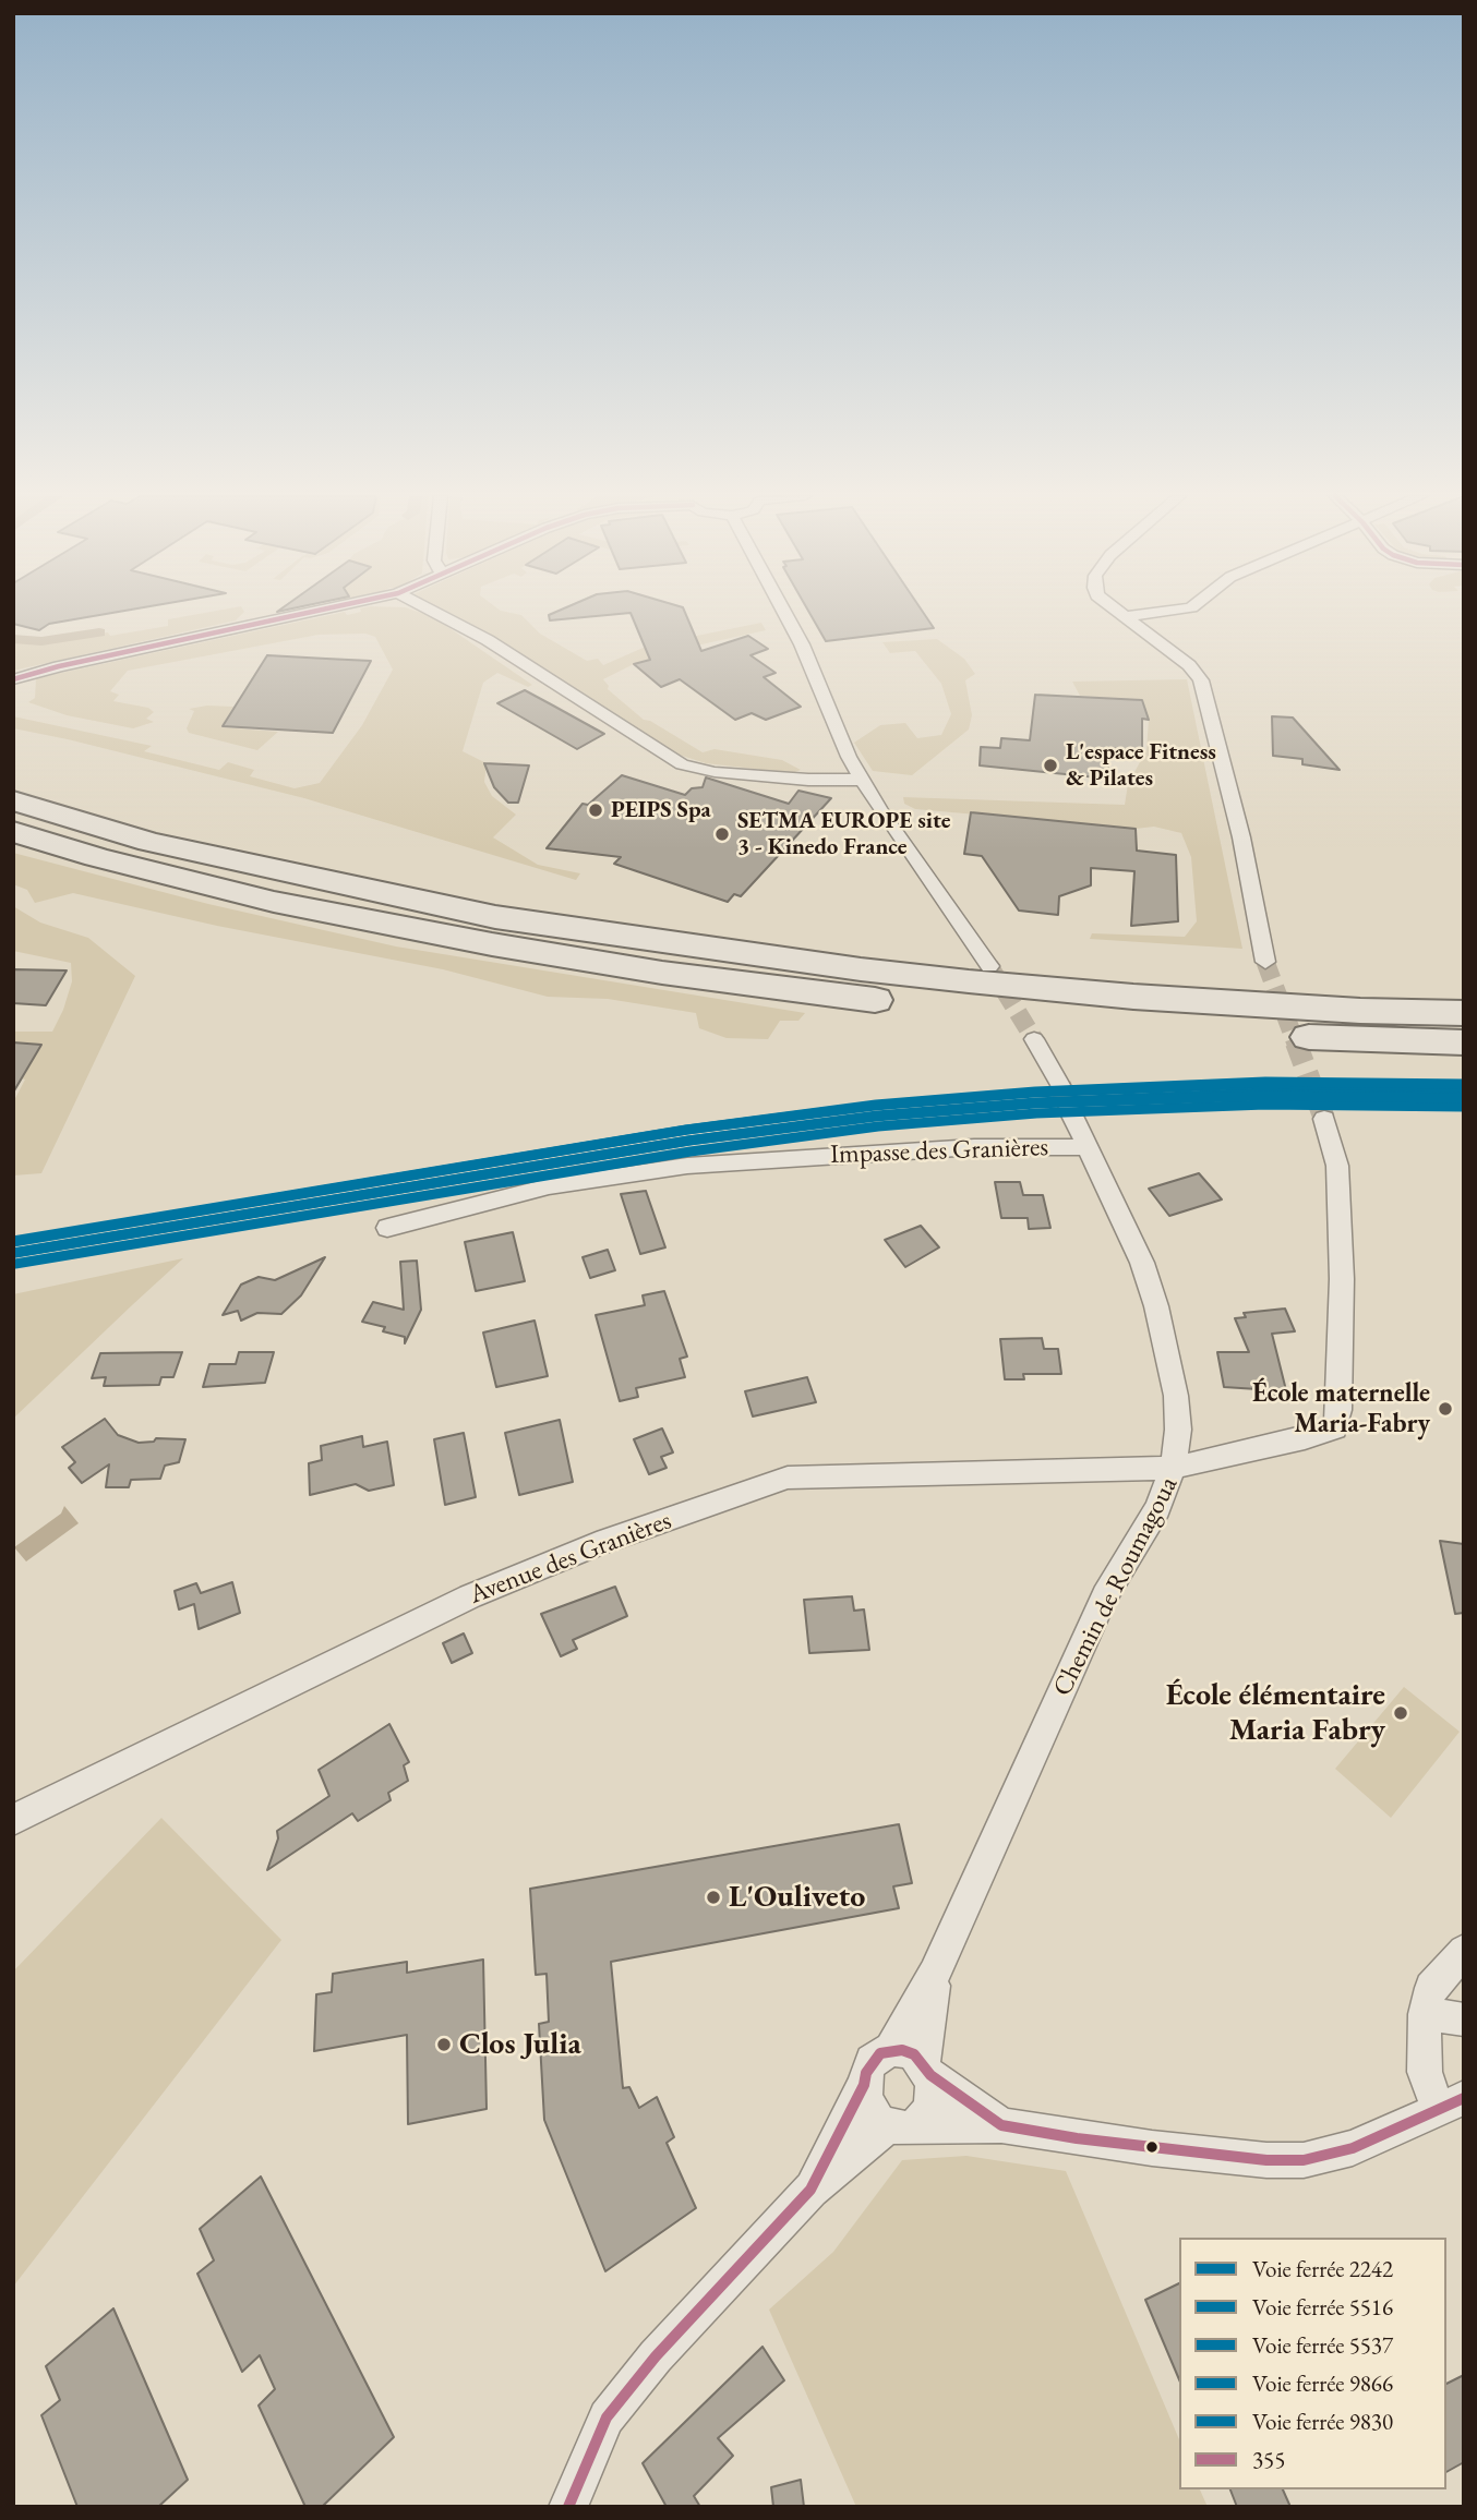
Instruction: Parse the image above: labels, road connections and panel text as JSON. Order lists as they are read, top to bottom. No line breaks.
{"streets":{"street":["Impasse des Granières","Avenue des Granières","Chemin de Roumagoua"]},"crossings":[["Avenue des Granières","Chemin de Roumagoua"]],"places":["L'espace Fitness & Pilates","PEIPS Spa","SETMA EUROPE site 3 - Kinedo France","École maternelle Maria-Fabry","École élémentaire Maria Fabry","L'Ouliveto","Clos Julia"],"lines":["transit line 355","rail line 9866","rail line 5537","rail line 2242","rail line 9830","rail line 5516"],"legend":["Voie ferrée 2242","Voie ferrée 5516","Voie ferrée 5537","Voie ferrée 9866","Voie ferrée 9830","355"]}
